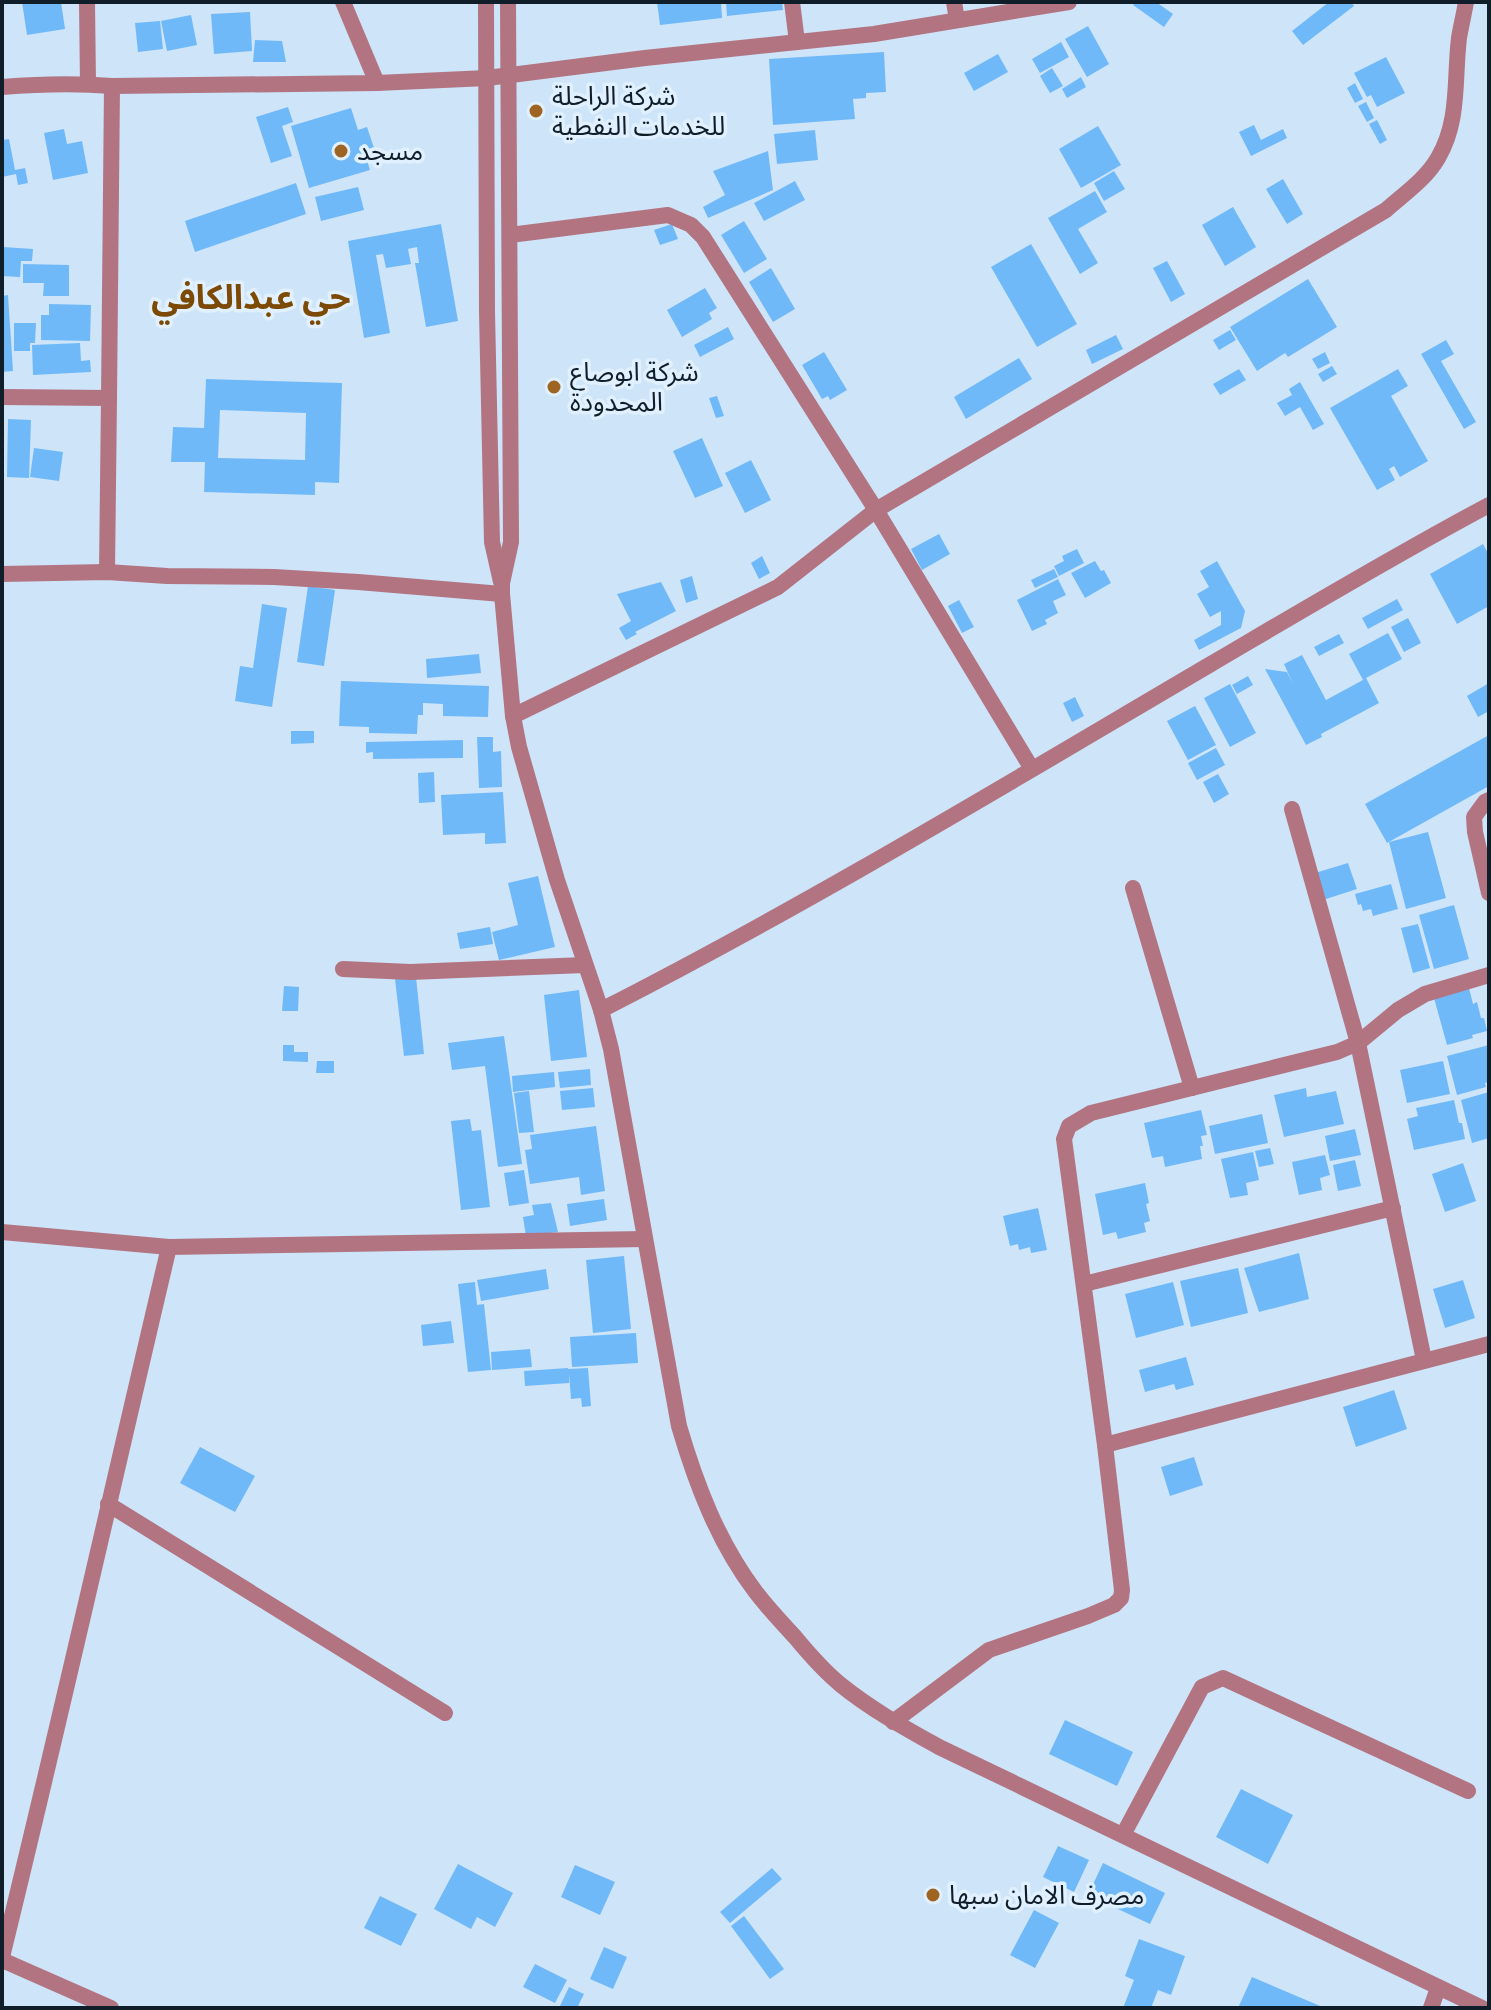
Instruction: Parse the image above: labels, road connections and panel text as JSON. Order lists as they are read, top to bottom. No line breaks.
{"districts":["حي عبدالكافي"],"places":["شركة الراحلة للخدمات النفطية","مسجد","شركة ابوصاع المحدودة","مصرف الامان سبها"]}
